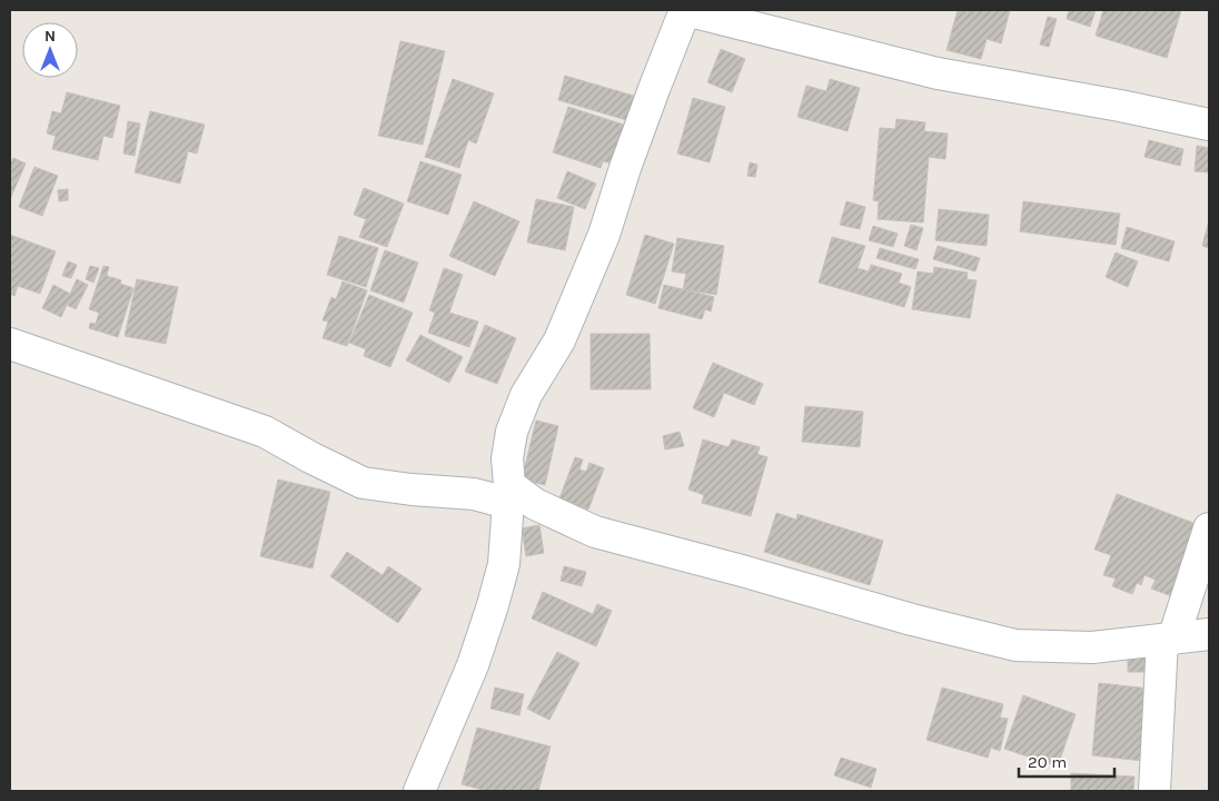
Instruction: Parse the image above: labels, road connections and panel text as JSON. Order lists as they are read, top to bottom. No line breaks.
{"scale_bar":"20 m","north":"top"}
